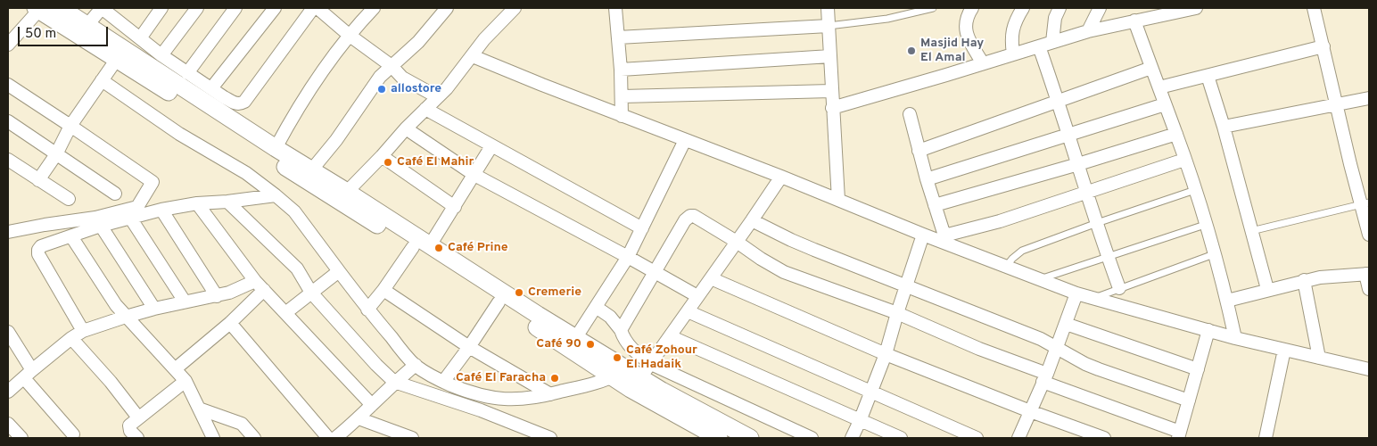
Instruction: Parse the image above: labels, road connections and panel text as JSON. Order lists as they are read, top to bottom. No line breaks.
{"places":["Masjid Hay El Amal","allostore","Café El Mahir","Café Prine","Cremerie","Café 90","Café Zohour El Hadaik","Café El Faracha"],"scale_bar":"50 m"}
